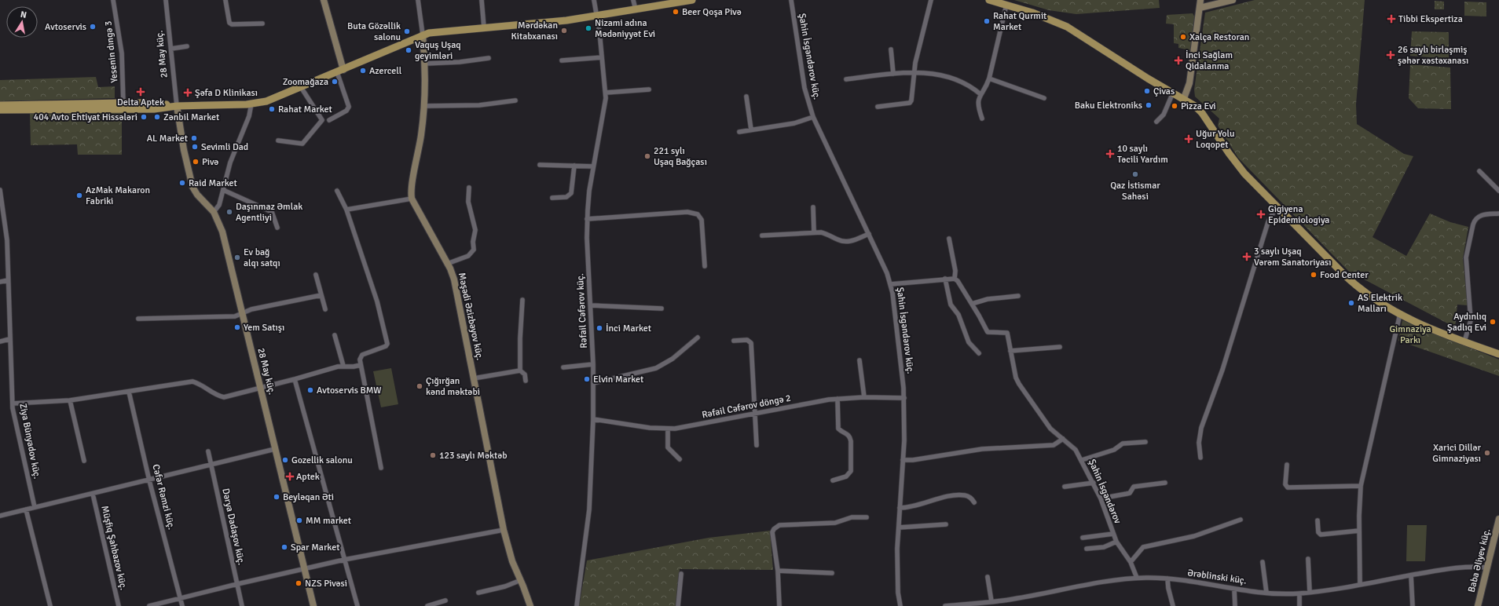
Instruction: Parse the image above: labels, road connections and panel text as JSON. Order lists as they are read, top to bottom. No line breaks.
{"streets":{"street":["Yesenin dıngə 3","28 May küç.","Şahin İsgəndərov küç.","Rəfail Cəfərov küç.","Məşədi Əzizbəyov küç.","Rəfail Cəfərov döngə 2","Ziya Bünyadov küç.","Şahin İsgəndərov","Cəfər Rəmzi küç.","Dərya Dadaşov küç.","Müşfiq Şahbazov küç.","Baba Əliyev küç.","Ərəblinski küç."]},"crossings":[["Şahin İsgəndərov küç.","Rəfail Cəfərov döngə 2"],["Rəfail Cəfərov küç.","Rəfail Cəfərov döngə 2"],["Şahin İsgəndərov","Ərəblinski küç."],["Baba Əliyev küç.","Ərəblinski küç."]],"parks":["Gimnaziya Parkı"],"places":{"other":["Beer Qoşa Pivə","Rahat Qurmit Market","Avtoservis","Nizami adına Mədəniyyət Evi","Mərdəkan Kitabxanası","Buta Gözəllik salonu","Xalça Restoran","Vaquş Uşaq geyimləri","Azercell","Zoomağaza","Çivas","Baku Elektroniks","Pizza Evi","Rahat Market","404 Avto Ehtiyat Hissələri","Zənbil Market","AL Market","Sevimli Dad","221 sylı Uşaq Bağçası","Pivə","Qaz İstismar Sahəsi","Raid Market","AzMak Makaron Fabriki","Daşınmaz Əmlak Agentliyi","Ev bağ alqı satqı","Food Center","AS Elektrik Malları","Aydınlıq Şadlıq Evi","Yem Satışı","İnci Market","Elvin Market","Çığırğan kənd məktəbi","Avtoservis BMW","Xarici Dillər Gimnaziyası","123 saylı Məktəb","Gozellik salonu","Beyləqan Əti","MM market","Spar Market","NZS Pivəsi"],"health":["Tibbi Ekspertiza","26 saylı birləşmiş şəhər xəstəxanası","İnci Sağlam Qidalanma","Delta Aptek","Şəfa D Klinikası","Uğur Yolu Loqopet","10 saylı Təcili Yardım","Gigiyena Epidemiologiya","3 saylı Uşaq Vərəm Sanatoriyası","Aptek"]},"north":"top"}
